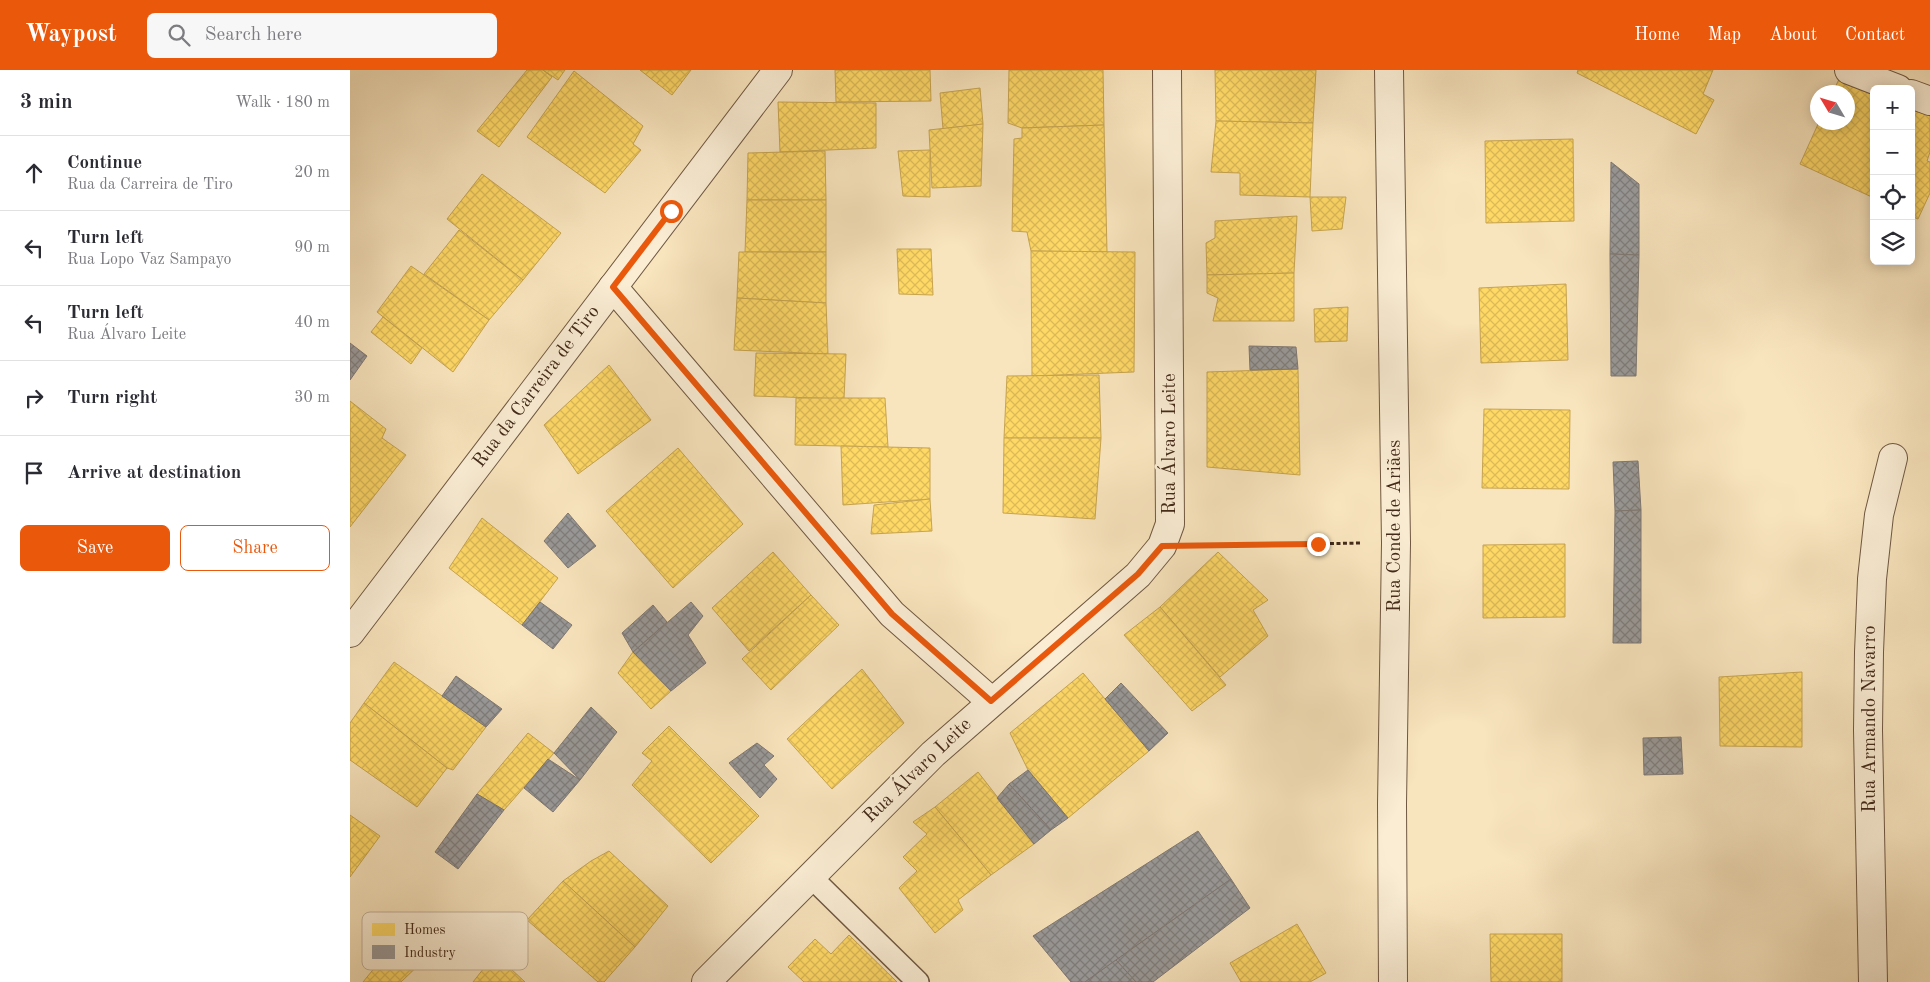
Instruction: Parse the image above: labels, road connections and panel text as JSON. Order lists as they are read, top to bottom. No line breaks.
{"streets":{"street":["Rua da Carreira de Tiro","Rua Álvaro Leite","Rua Conde de Ariães","Rua Armando Navarro"]},"legend":["Homes","Industry"],"north":"top left","page":{"header":"Waypost","search":"Search here","nav":["Home","Map","About","Contact"],"heading":["3 min","Walk · 180 m"],"map_buttons":["+","−"],"list":[["Continue","Rua da Carreira de Tiro","20 m"],["Turn left","Rua Lopo Vaz Sampayo","90 m"],["Turn left","Rua Álvaro Leite","40 m"],["Turn right","30 m"],"Arrive at destination"],"buttons":["Save","Share"]}}
